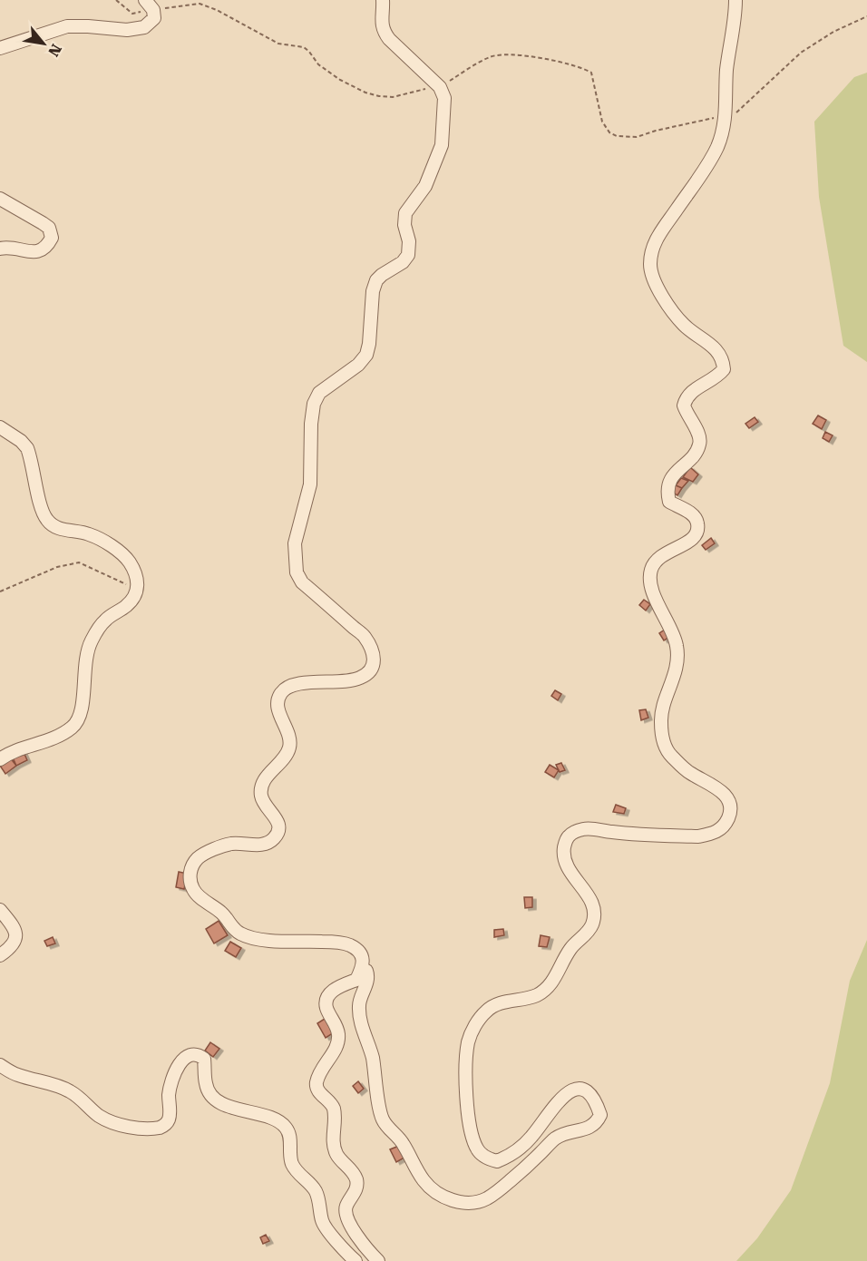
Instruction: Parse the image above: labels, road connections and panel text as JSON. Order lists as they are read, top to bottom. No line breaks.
{"north":"bottom right"}
